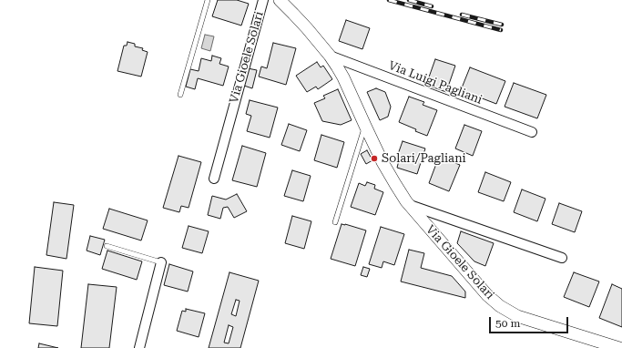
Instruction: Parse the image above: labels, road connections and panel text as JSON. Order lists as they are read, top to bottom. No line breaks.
{"streets":{"street":["Via Gioele Solari","Via Luigi Pagliani"]},"crossings":[["Via Gioele Solari","Via Luigi Pagliani"]],"places":["Solari/Pagliani"],"scale_bar":"50 m"}
